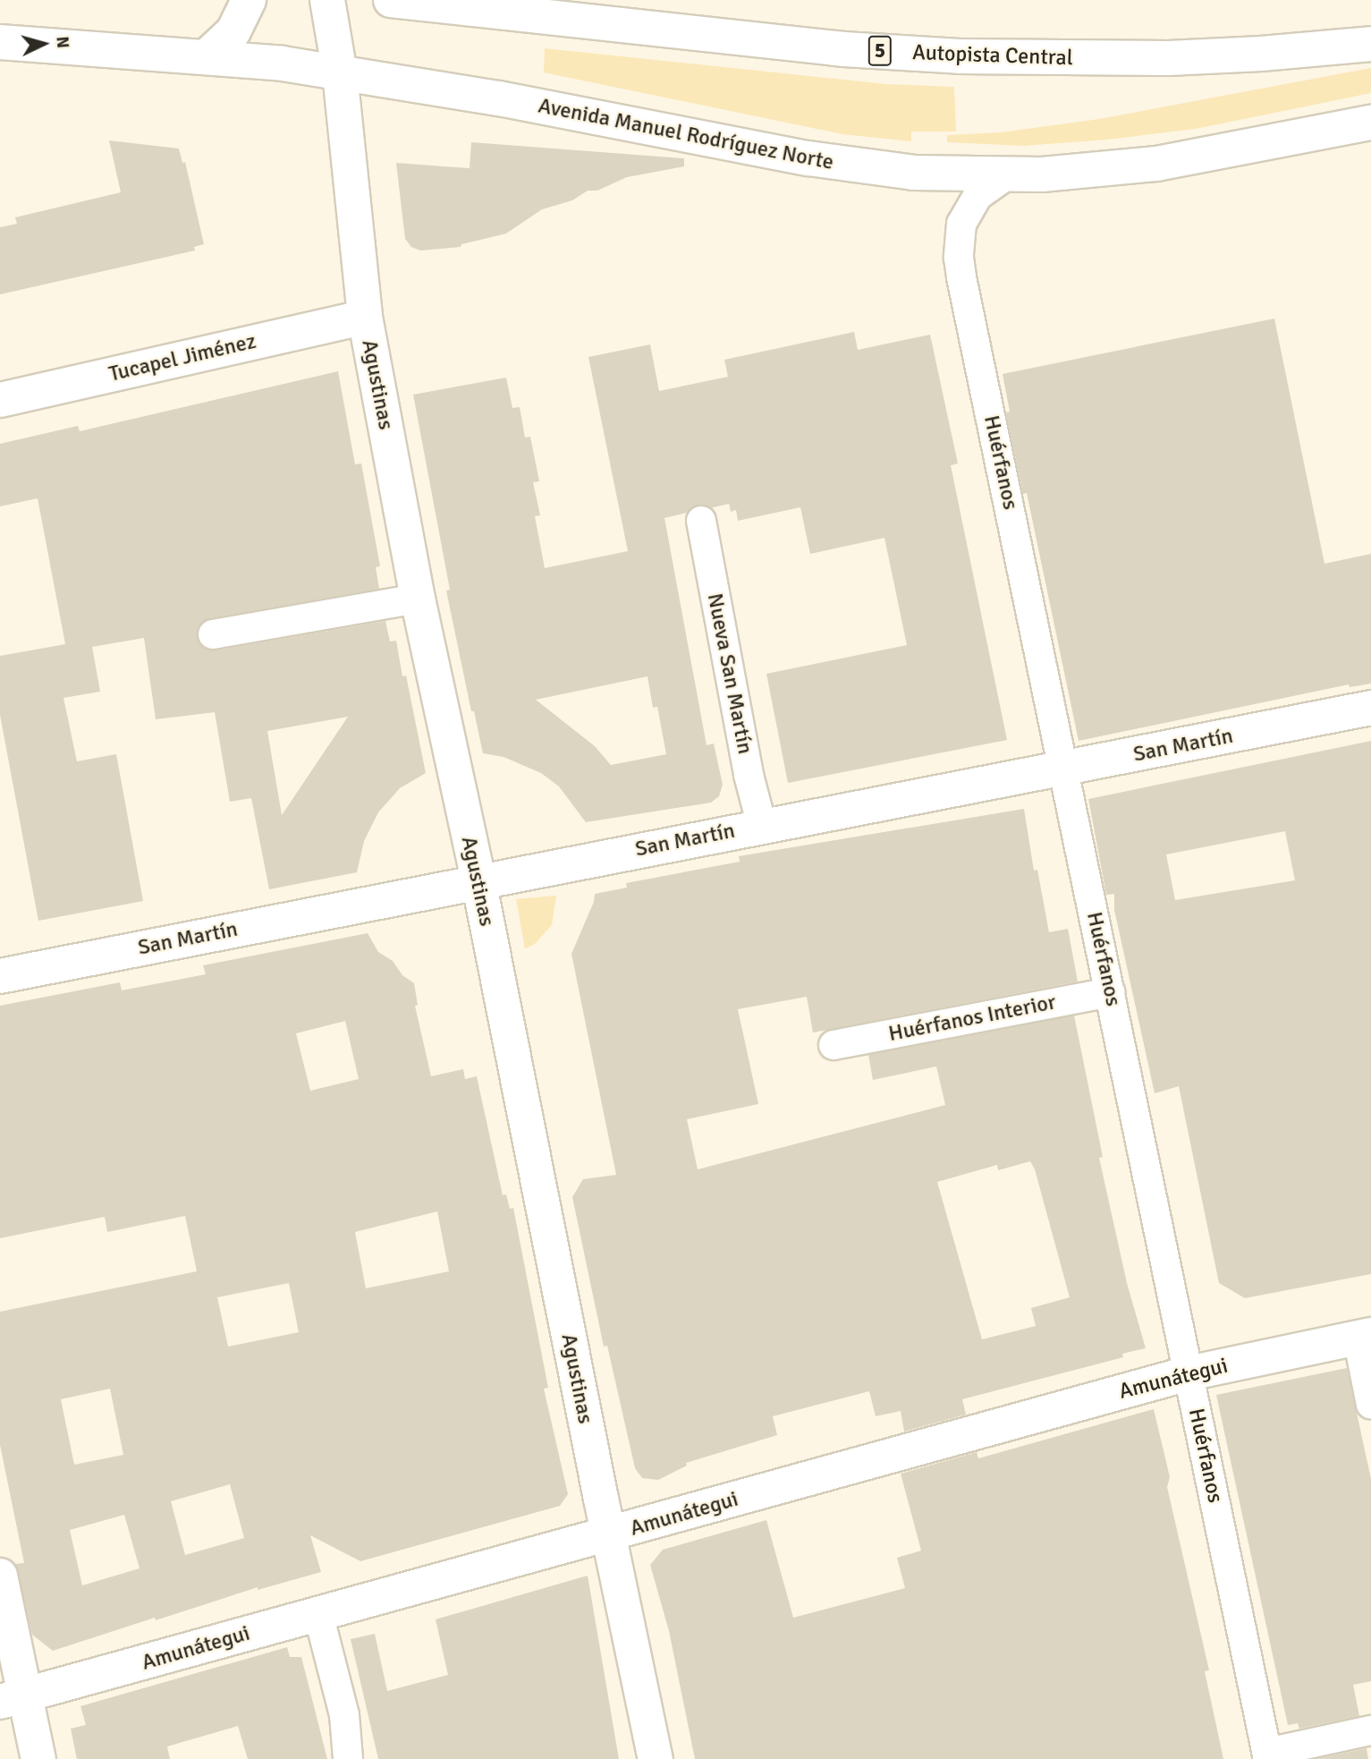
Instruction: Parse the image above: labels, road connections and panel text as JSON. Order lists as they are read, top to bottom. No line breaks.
{"streets":{"main road":["5","Autopista Central","Avenida Manuel Rodríguez Norte","Tucapel Jiménez","Agustinas","San Martín","Amunátegui"],"street":["Huérfanos","Nueva San Martín","Huérfanos Interior"]},"crossings":[["Avenida Manuel Rodríguez Norte","Agustinas"],["Avenida Manuel Rodríguez Norte","Huérfanos"],["Tucapel Jiménez","Agustinas"],["Agustinas","San Martín"],["Agustinas","Amunátegui"],["Huérfanos","San Martín"],["Huérfanos","Huérfanos Interior"],["Huérfanos","Amunátegui"],["Nueva San Martín","San Martín"]],"north":"right"}
